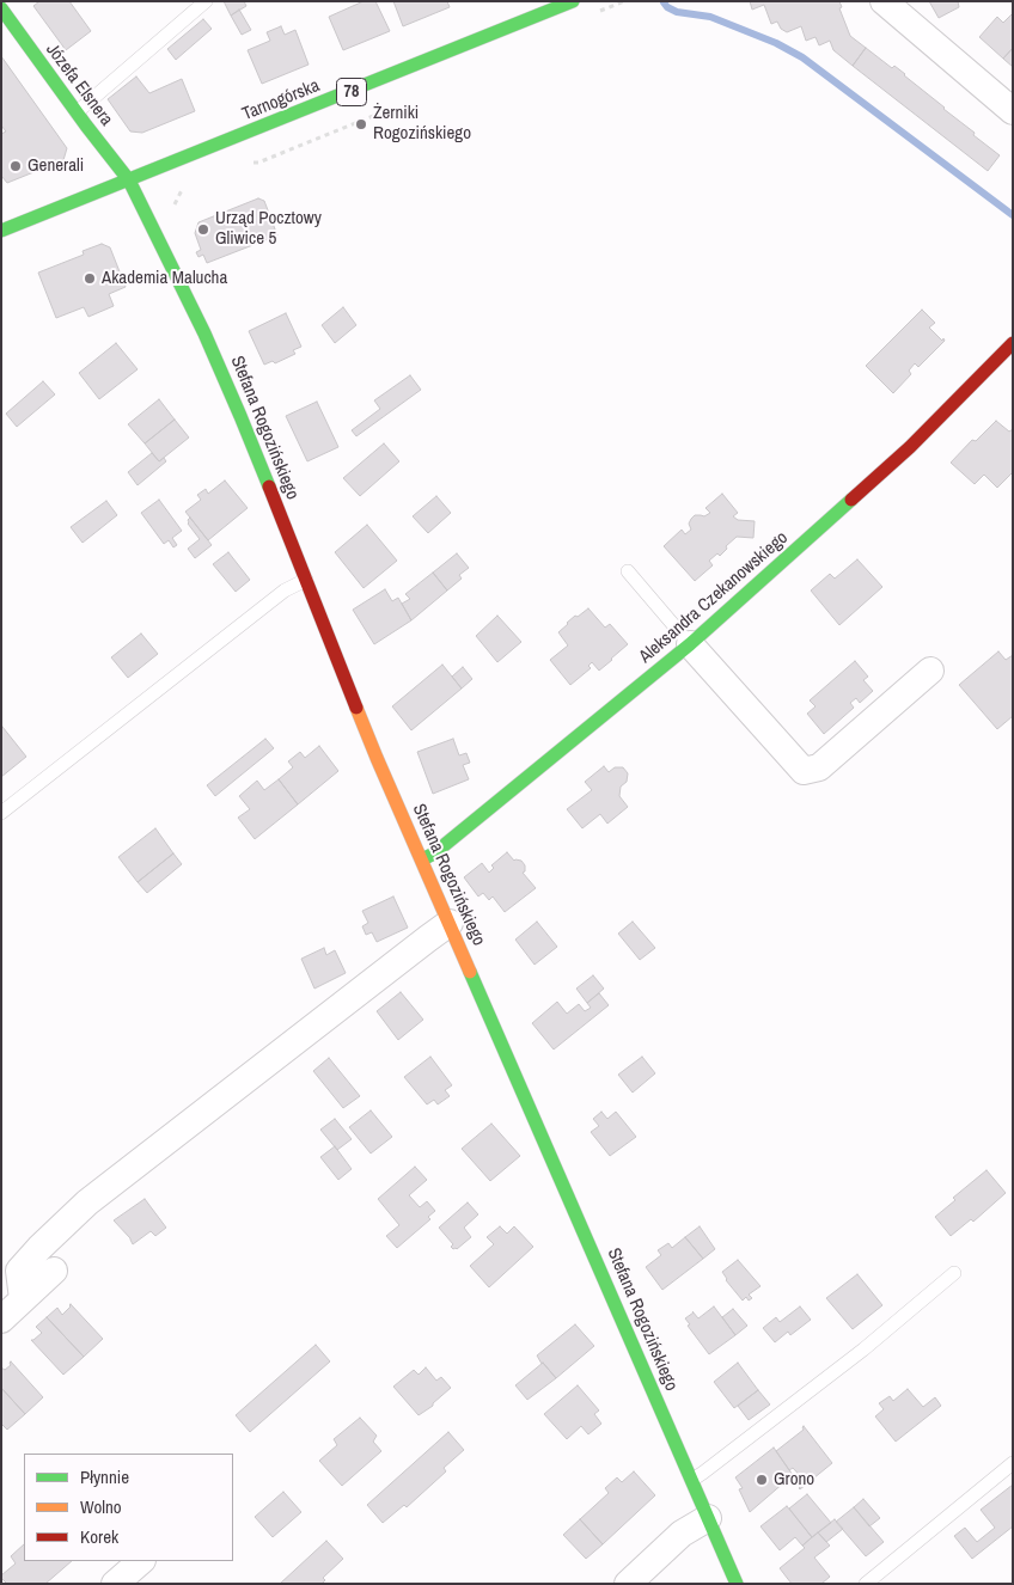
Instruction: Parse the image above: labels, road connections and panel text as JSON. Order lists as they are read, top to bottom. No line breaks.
{"streets":{"street":["Józefa Elsnera","78","Tarnogórska","Stefana Rogozińskiego","Aleksandra Czekanowskiego"]},"crossings":[["Józefa Elsnera","Tarnogórska"],["Józefa Elsnera","Stefana Rogozińskiego"],["Tarnogórska","Stefana Rogozińskiego"],["Stefana Rogozińskiego","Aleksandra Czekanowskiego"]],"places":["Żerniki Rogozińskiego","Generali","Urząd Pocztowy Gliwice 5","Akademia Malucha","Grono"],"legend":["Płynnie","Wolno","Korek"]}
